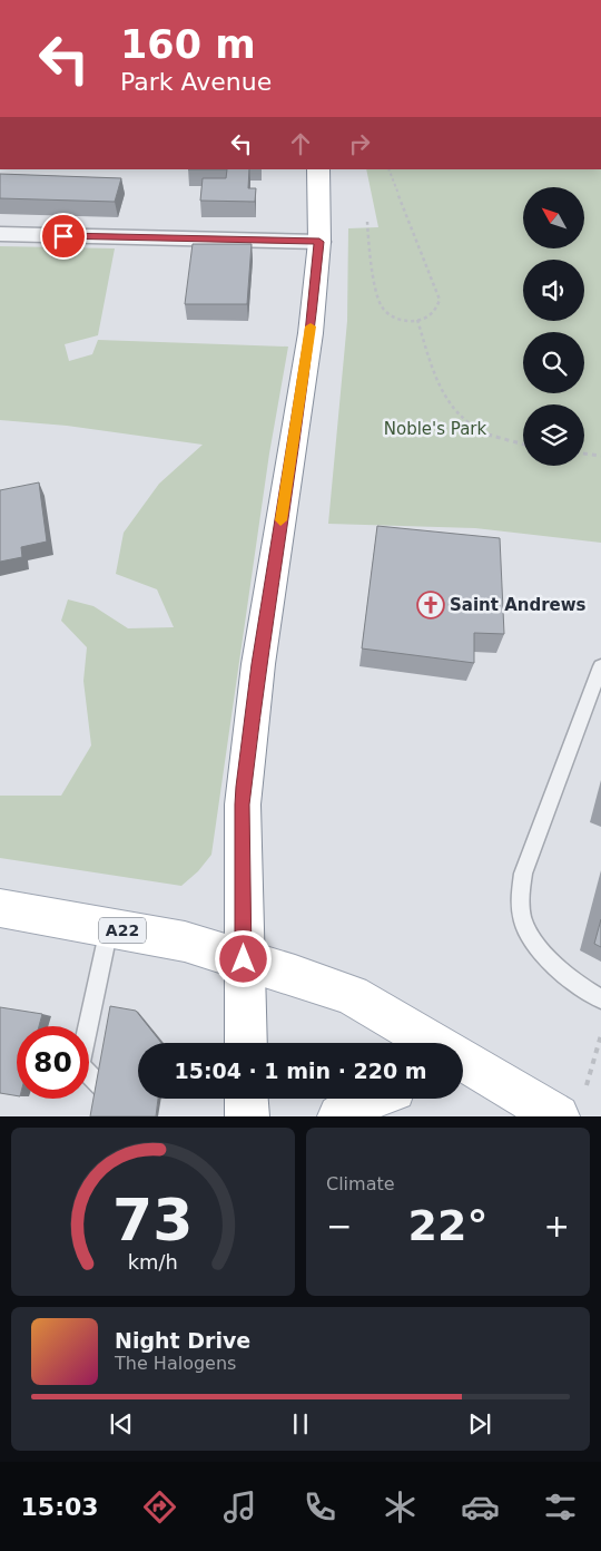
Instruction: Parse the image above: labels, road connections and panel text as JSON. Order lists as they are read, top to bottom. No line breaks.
{"streets":{"main road":["A22"]},"parks":["Noble's Park"],"places":{"church":["Saint Andrews"]},"north":"top left","page":{"turn":["160 m","Park Avenue"],"limit":"80","trip":"15:04 · 1 min · 220 m","tile":"Climate","heat":["−","22°","+"],"song":["Night Drive","The Halogens"],"tabs":"15:03","gauge":["73","km/h"]}}
